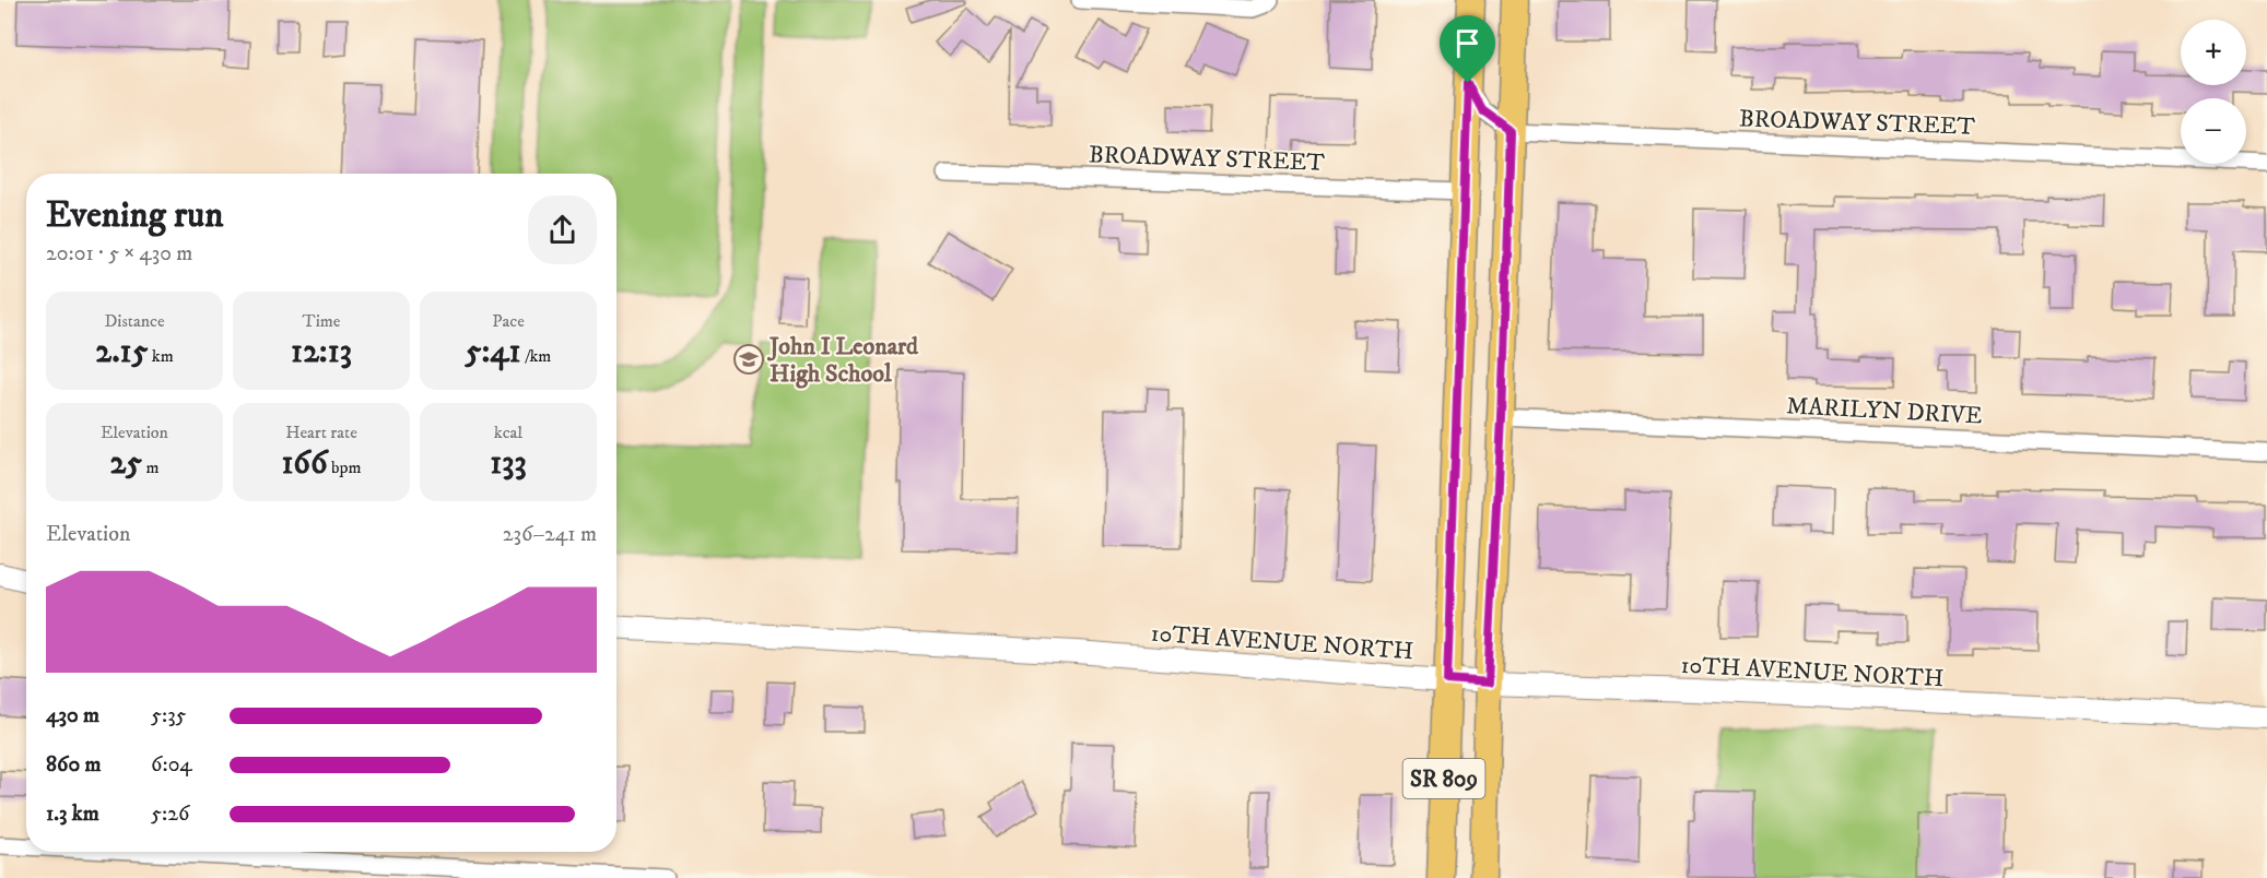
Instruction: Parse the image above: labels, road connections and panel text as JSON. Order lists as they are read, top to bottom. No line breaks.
{"streets":{"main road":["SR 809"],"street":["BROADWAY STREET","MARILYN DRIVE","10TH AVENUE NORTH"]},"crossings":[["BROADWAY STREET","SR 809"],["MARILYN DRIVE","SR 809"],["10TH AVENUE NORTH","SR 809"]],"places":{"school or university":["John I Leonard High School"]},"page":{"map_buttons":["+","−"],"heading":["Evening run","20:01 · 5 × 430 m"],"stats":[["Distance","2.15 km"],["Time","12:13"],["Pace","5:41 /km"],["Elevation","25 m"],["Heart rate","166 bpm"],["kcal","133"]],"chart":["Elevation","236–241 m"],"list":[{"name":"430 m","note":"5:35"},{"name":"860 m","note":"6:04"},{"name":"1.3 km","note":"5:26"}]}}
